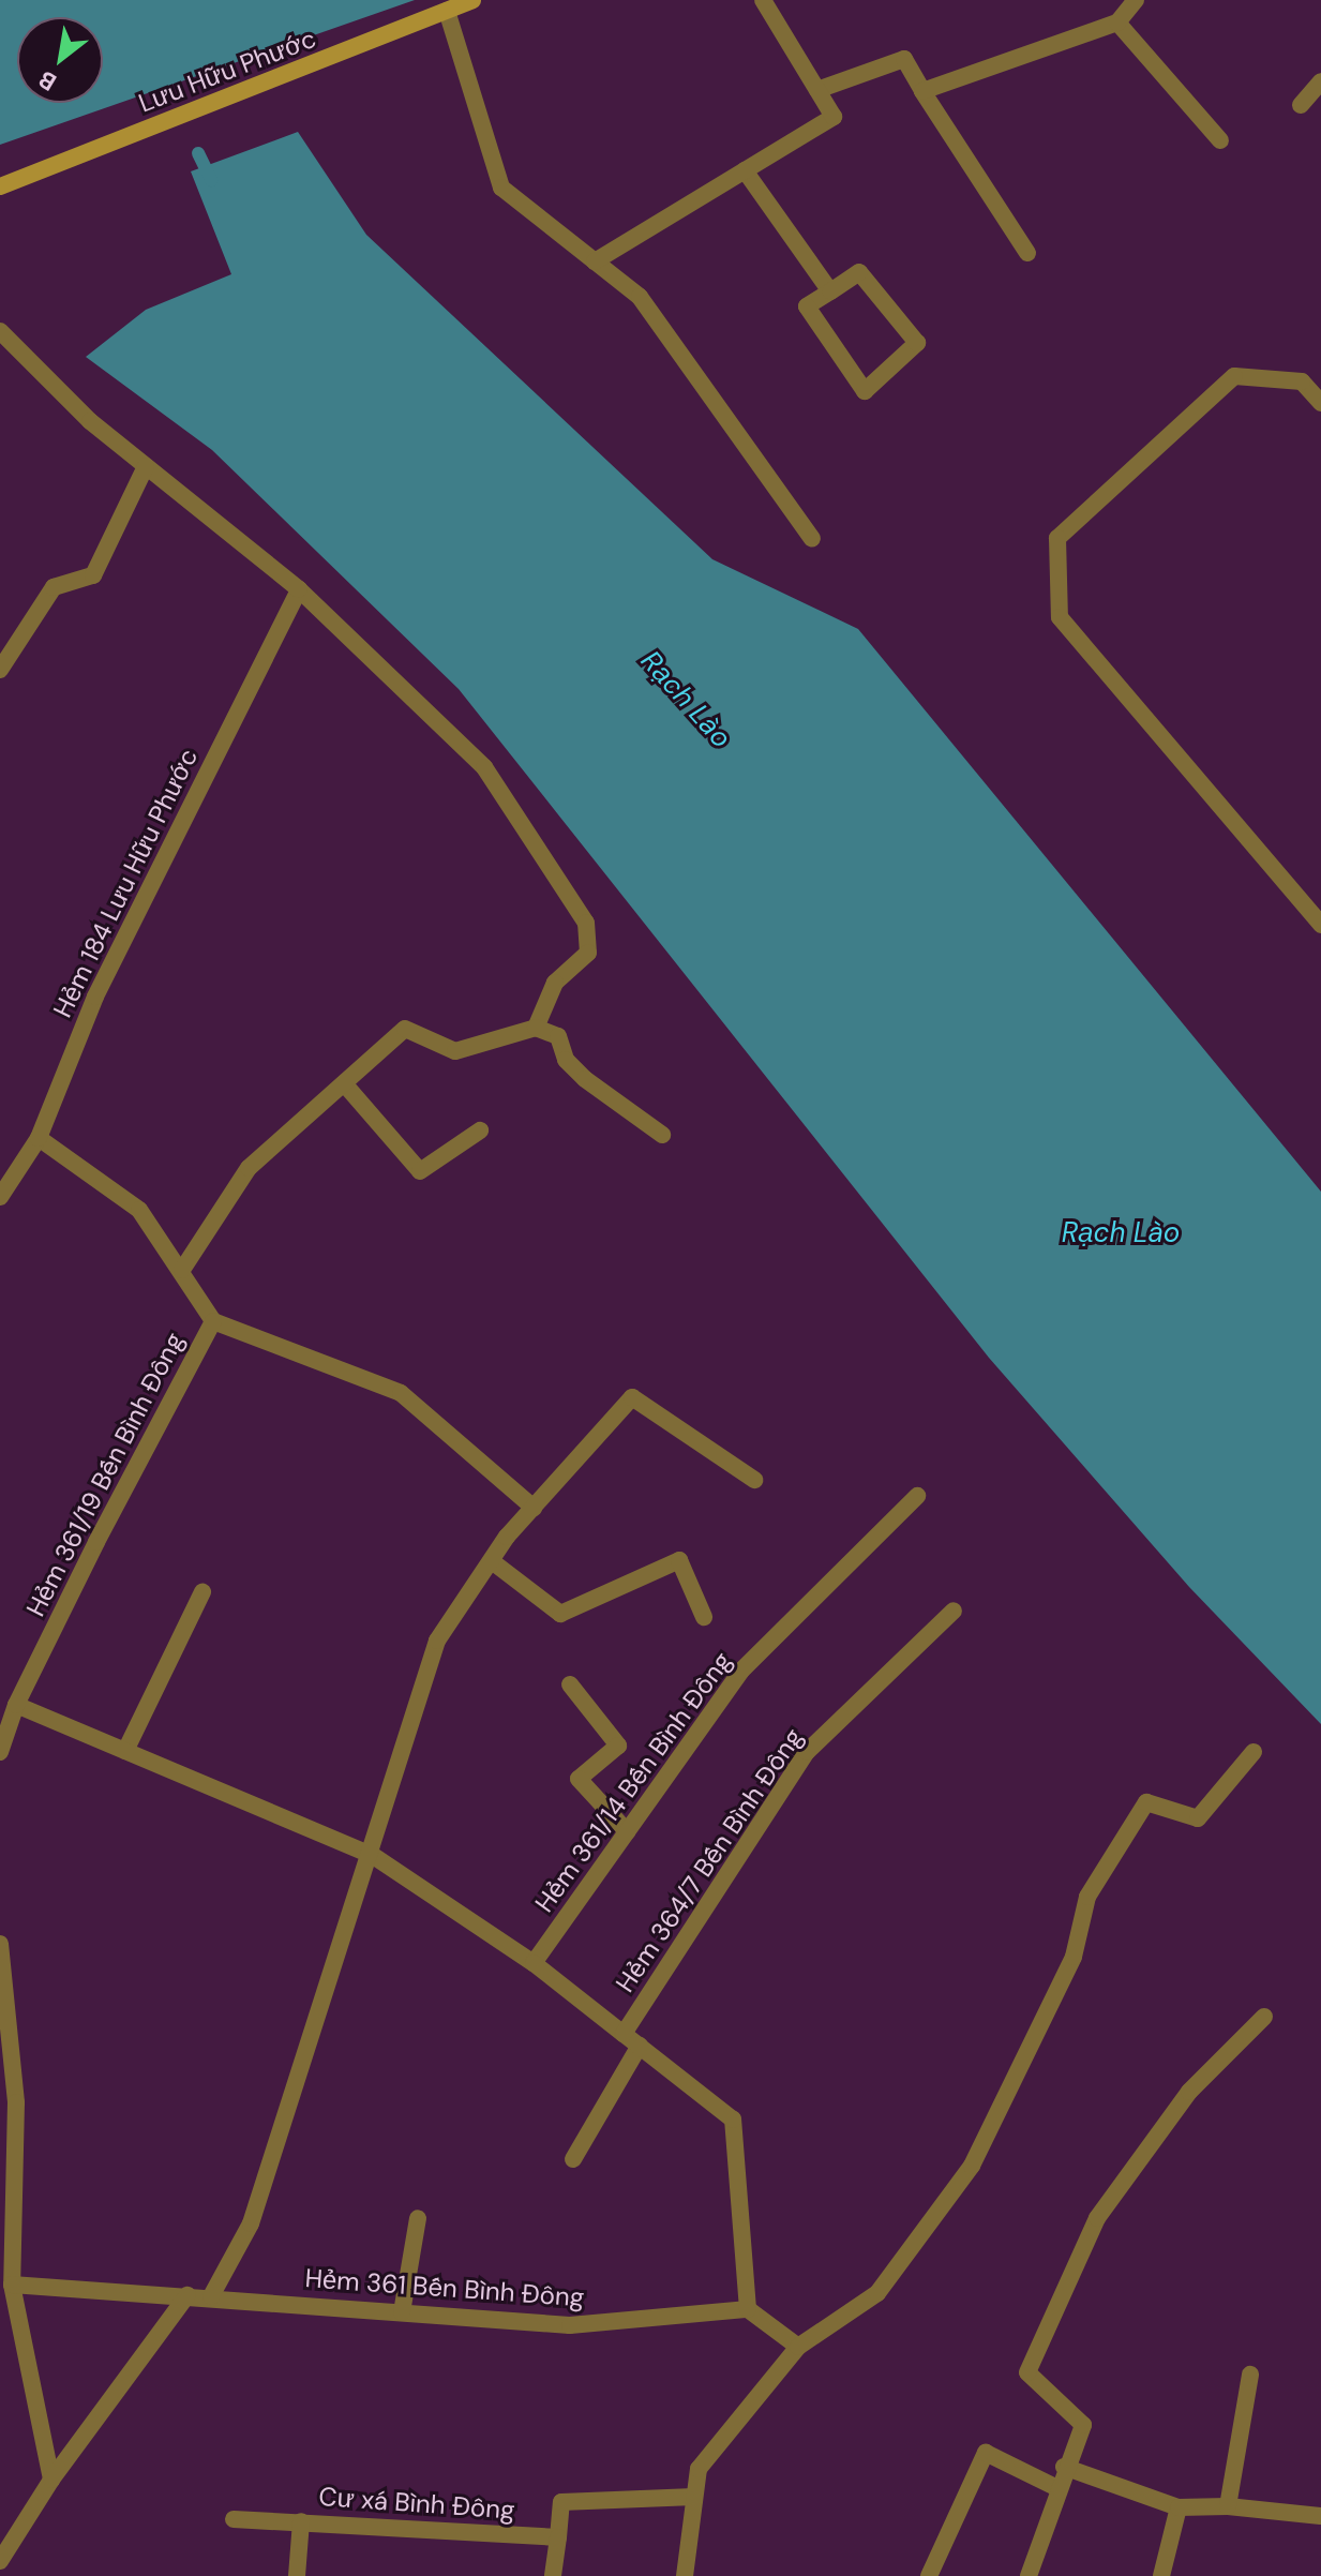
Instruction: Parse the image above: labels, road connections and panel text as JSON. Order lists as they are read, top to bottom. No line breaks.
{"streets":{"street":["Lưu Hữu Phước","Hẻm 184 Lưu Hữu Phước","Hẻm 361/19 Bến Bình Đông","Hẻm 361/14 Bến Bình Đông","Hẻm 364/7 Bến Bình Đông","Hẻm 361 Bến Bình Đông","Cư xá Bình Đông"]},"crossings":[["Hẻm 184 Lưu Hữu Phước","Hẻm 361/19 Bến Bình Đông"],["Hẻm 361/14 Bến Bình Đông","Hẻm 364/7 Bến Bình Đông"],["Hẻm 364/7 Bến Bình Đông","Hẻm 361 Bến Bình Đông"]],"water":["Rạch Lào"],"north":"bottom left"}
